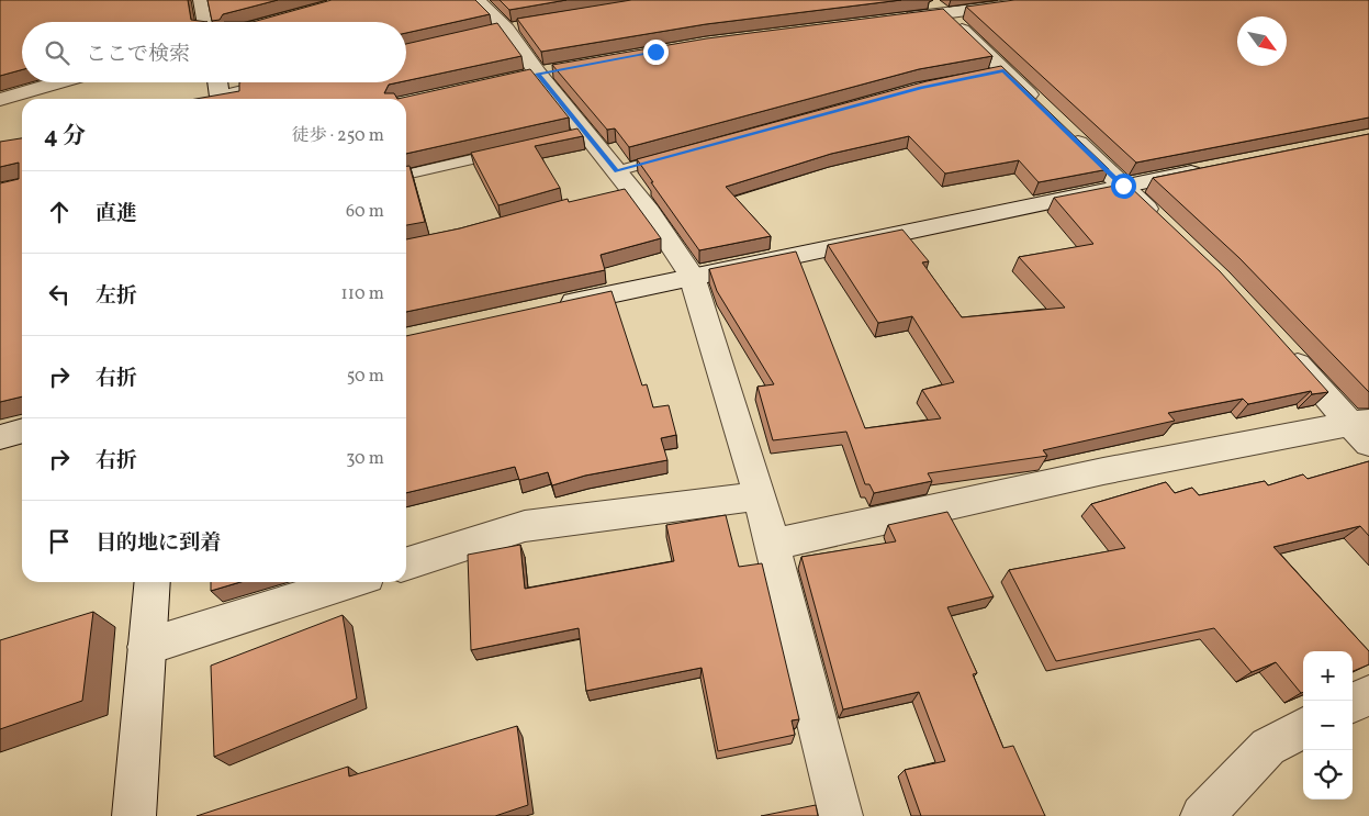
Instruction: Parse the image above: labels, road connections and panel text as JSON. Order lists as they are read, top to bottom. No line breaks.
{"north":"bottom right","page":{"search":"ここで検索","heading":["4 分","徒歩 · 250 m"],"list":[["直進","60 m"],["左折","110 m"],["右折","50 m"],["右折","30 m"],"目的地に到着"],"map_buttons":["+","−"]}}
